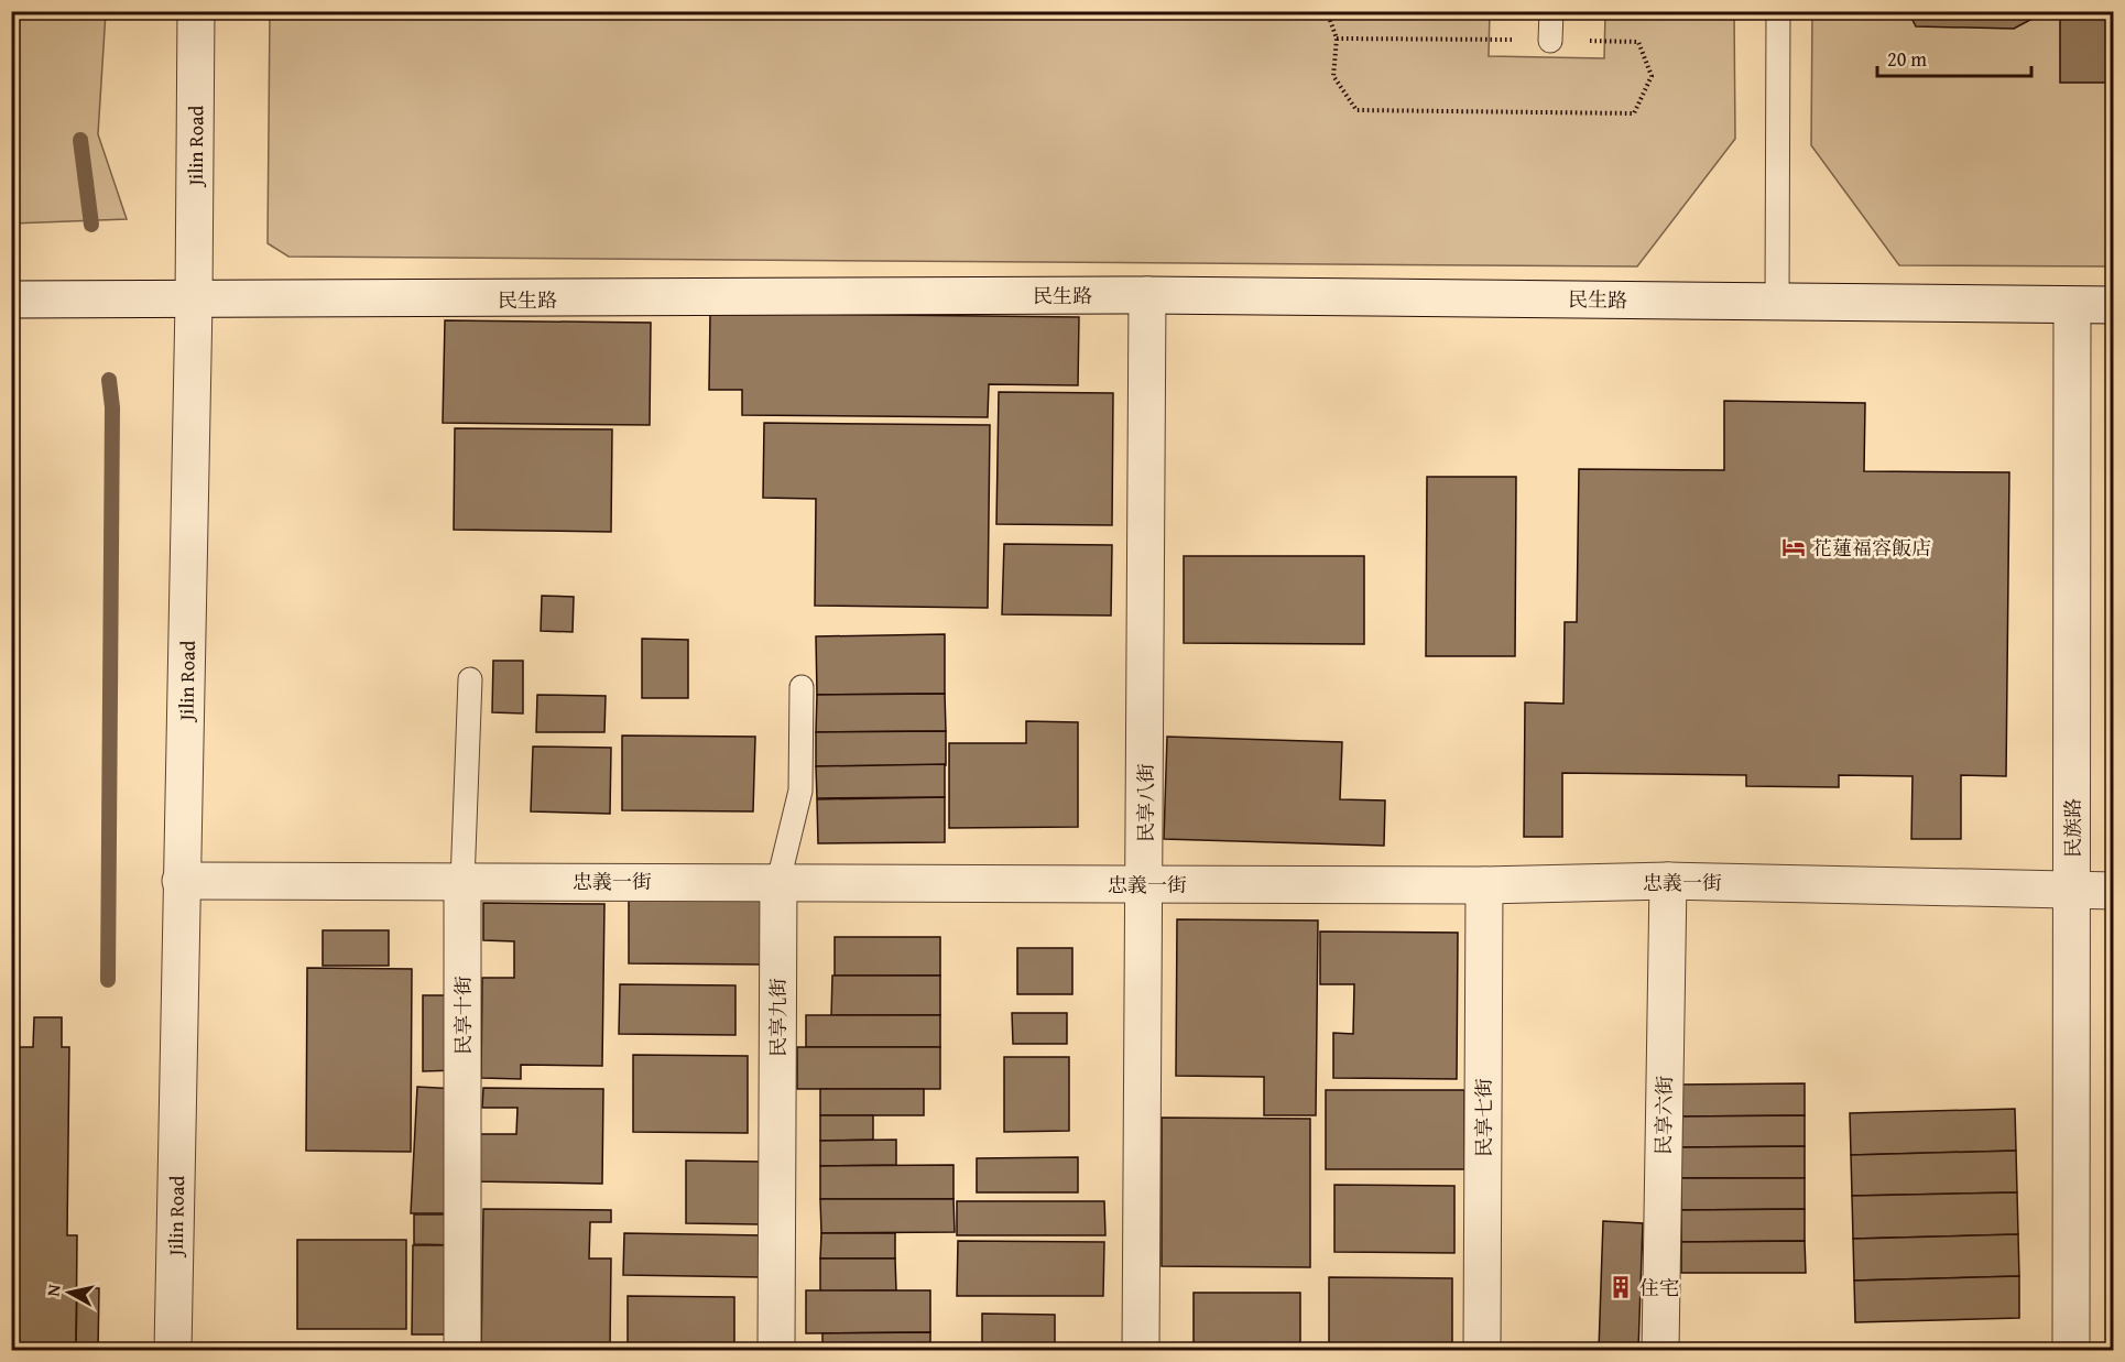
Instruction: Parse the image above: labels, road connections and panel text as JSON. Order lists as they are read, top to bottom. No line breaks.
{"streets":{"street":["Jilin Road","民生路","民享八街","民族路","忠義一街","民享十街","民享九街","民享六街","民享七街"]},"crossings":[["Jilin Road","民生路"],["Jilin Road","忠義一街"],["民生路","民享八街"],["民生路","民族路"],["民享八街","忠義一街"],["民族路","忠義一街"],["忠義一街","民享十街"],["忠義一街","民享九街"],["忠義一街","民享六街"],["忠義一街","民享七街"]],"places":{"hotel":["花蓮福容飯店"],"building":["住宅"]},"scale_bar":"20 m","north":"left"}
